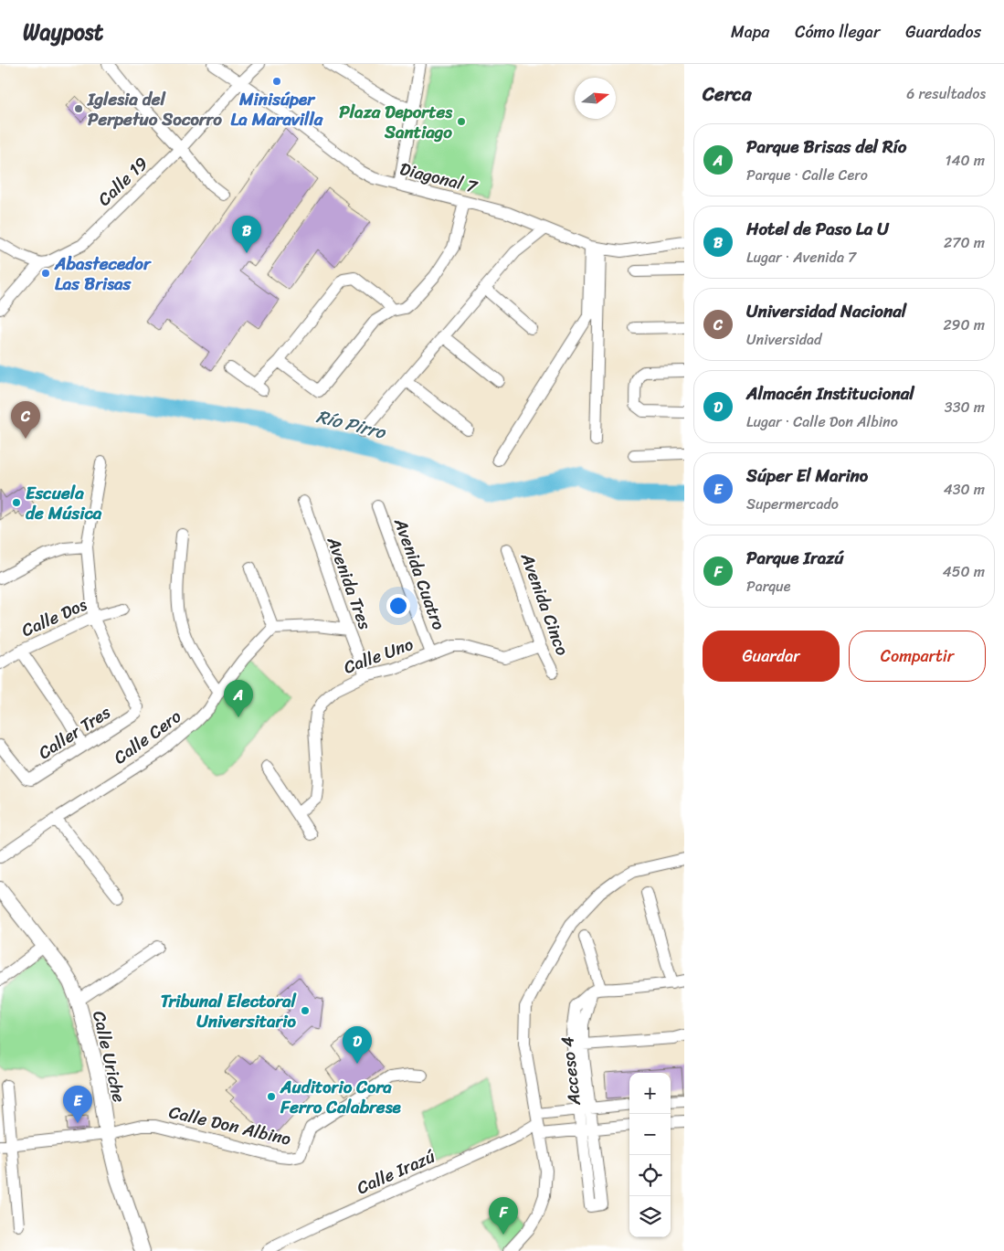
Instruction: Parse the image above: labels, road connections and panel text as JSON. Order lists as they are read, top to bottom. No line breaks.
{"streets":{"main road":["Calle Uriche"],"street":["Diagonal 7","Calle 19","Avenida Cuatro","Avenida Tres","Avenida Cinco","Calle Dos","Calle Uno","Caller Tres","Calle Cero","Acceso 4","Calle Don Albino","Calle Irazú"]},"crossings":[["Diagonal 7","Calle 19"],["Avenida Cuatro","Calle Uno"],["Avenida Tres","Calle Uno"],["Avenida Cinco","Calle Uno"],["Calle Dos","Caller Tres"],["Calle Uriche","Calle Don Albino"]],"water":["Río Pirro"],"places":["Minisúper La Maravilla","Iglesia del Perpetuo Socorro","Plaza Deportes Santiago","Abastecedor Las Brisas","Escuela de Música","Tribunal Electoral Universitario","Auditorio Cora Ferro Calabrese"],"north":"right","page":{"header":"Waypost","nav":["Mapa","Cómo llegar","Guardados"],"heading":["Cerca","6 resultados"],"list":[{"mark":"A","name":"Parque Brisas del Río","note":"Parque · Calle Cero","value":"140 m"},{"mark":"B","name":"Hotel de Paso La U","note":"Lugar · Avenida 7","value":"270 m"},{"mark":"C","name":"Universidad Nacional","note":"Universidad","value":"290 m"},{"mark":"D","name":"Almacén Institucional","note":"Lugar · Calle Don Albino","value":"330 m"},{"mark":"E","name":"Súper El Marino","note":"Supermercado","value":"430 m"},{"mark":"F","name":"Parque Irazú","note":"Parque","value":"450 m"}],"pins":["B","C","A","D","E","F"],"buttons":["Guardar","Compartir"],"map_buttons":["+","−"]}}
